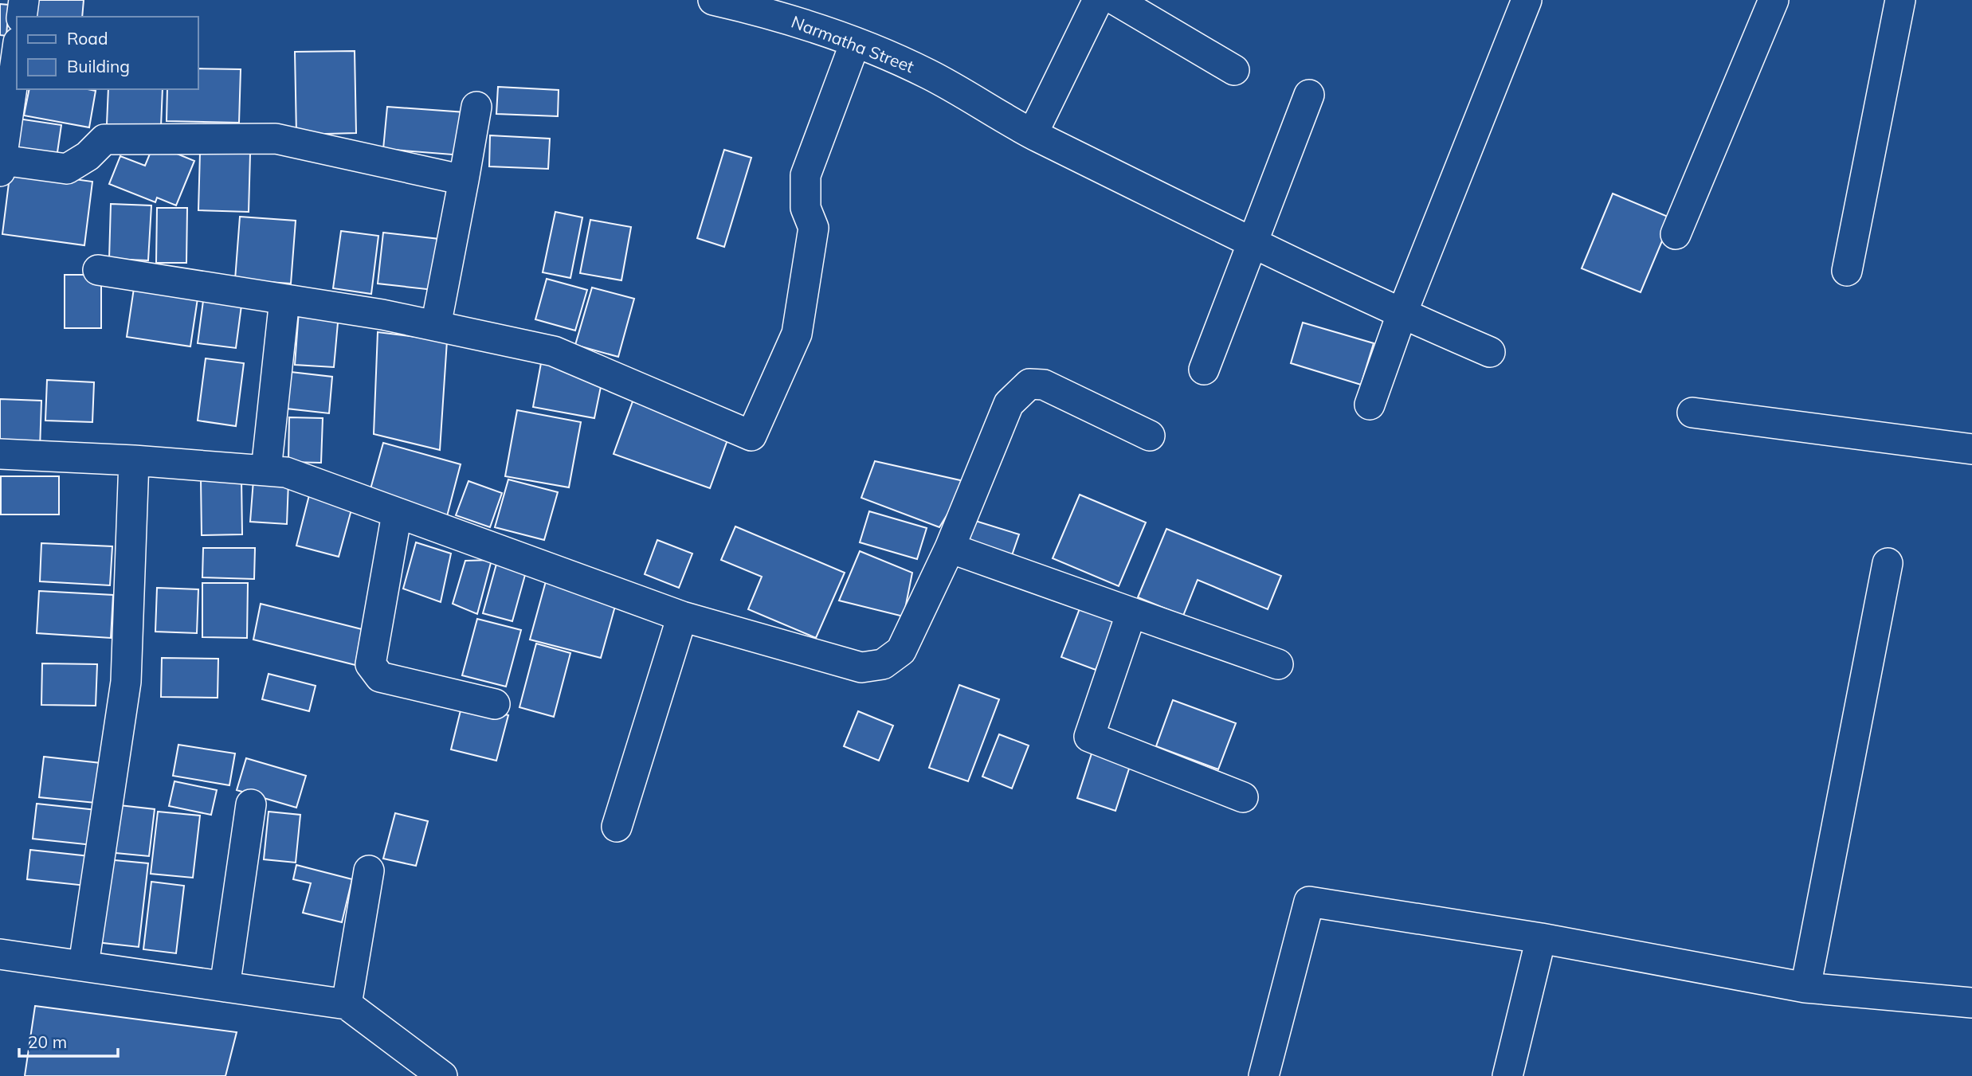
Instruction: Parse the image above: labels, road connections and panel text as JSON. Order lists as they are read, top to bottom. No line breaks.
{"streets":{"street":["Narmatha Street"]},"legend":["Road","Building"],"scale_bar":"20 m"}
